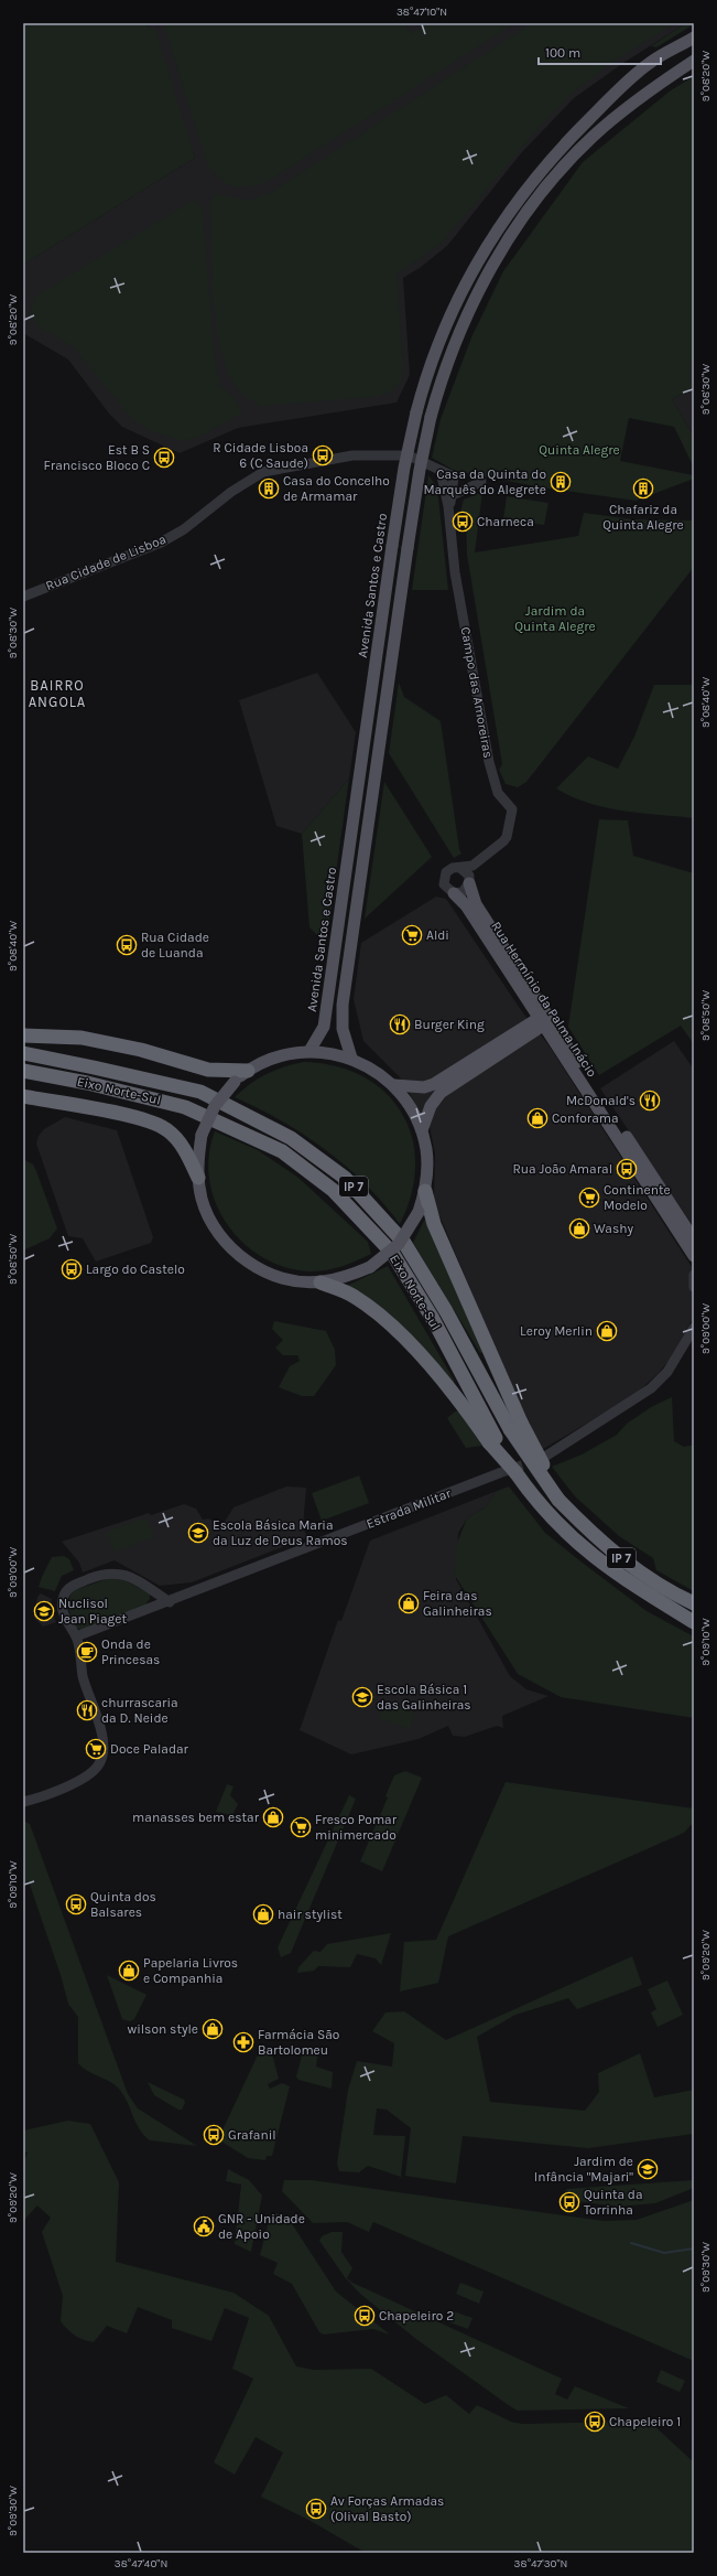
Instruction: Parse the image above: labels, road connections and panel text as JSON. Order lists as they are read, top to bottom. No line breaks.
{"streets":{"highway":["Eixo Norte-Sul","IP 7"],"main road":["Avenida Santos e Castro","Rua Hermínio da Palma Inácio"],"street":["Rua Cidade de Lisboa","Campo das Amoreiras","Estrada Militar"]},"crossings":[["Rua Cidade de Lisboa","Campo das Amoreiras"],["Campo das Amoreiras","Rua Hermínio da Palma Inácio"]],"districts":["BAIRRO ANGOLA"],"parks":["Quinta Alegre","Jardim da Quinta Alegre"],"places":{"bus stop":["R Cidade Lisboa 6 (C Saude)","Est B S Francisco Bloco C","Charneca","Rua Cidade de Luanda","Rua João Amaral","Largo do Castelo","Quinta dos Balsares","Grafanil","Quinta da Torrinha","Chapeleiro 2","Chapeleiro 1","Av Forças Armadas (Olival Basto)"],"building":["Casa da Quinta do Marquês do Alegrete","Casa do Concelho de Armamar","Chafariz da Quinta Alegre"],"supermarket":["Aldi","Continente Modelo","Doce Paladar","Fresco Pomar minimercado"],"restaurant":["Burger King","McDonald's","churrascaria da D. Neide"],"shop":["Conforama","Washy","Leroy Merlin","Feira das Galinheiras","manasses bem estar","hair stylist","Papelaria Livros e Companhia","wilson style"],"school or university":["Escola Básica Maria da Luz de Deus Ramos","Nuclisol Jean Piaget","Escola Básica 1 das Galinheiras","Jardim de Infância \"Majari\""],"cafe":["Onda de Princesas"],"pharmacy":["Farmácia São Bartolomeu"],"public building":["GNR - Unidade de Apoio"]},"scale_bar":"100 m","coordinates":["38°47'10\"N","9°08'20\"W","9°08'30\"W","9°08'40\"W","9°08'50\"W","9°09'00\"W","9°09'10\"W","9°09'20\"W","9°09'30\"W","38°47'40\"N","38°47'30\"N"]}
